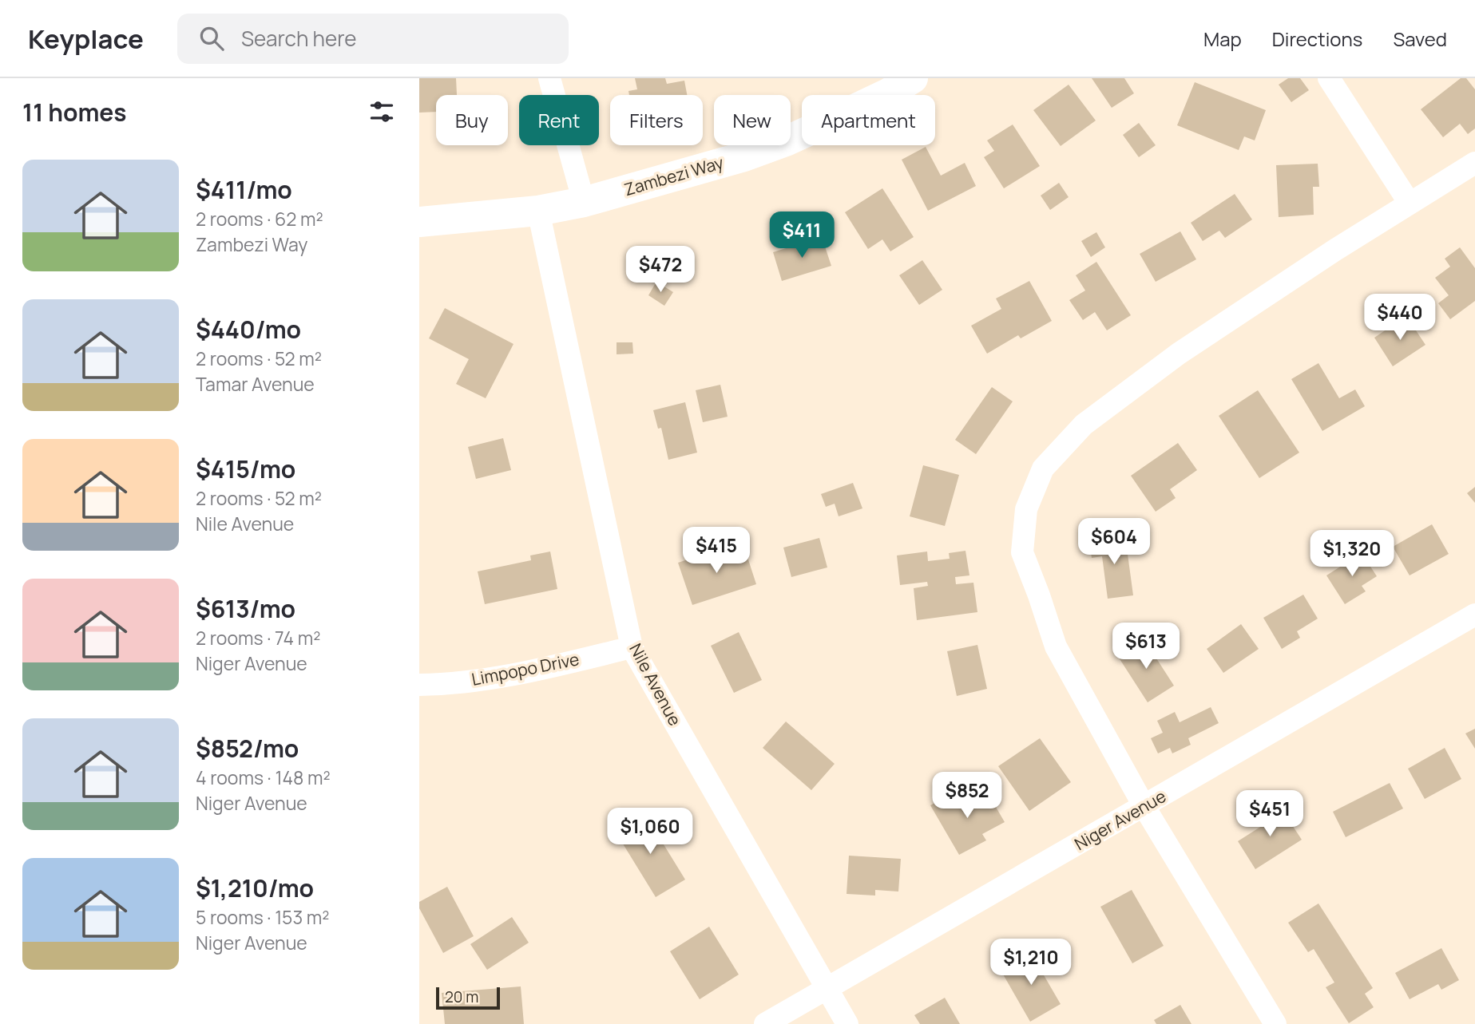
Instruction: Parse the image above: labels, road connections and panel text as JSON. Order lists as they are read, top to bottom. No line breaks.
{"streets":{"main road":["Zambezi Way"],"street":["Limpopo Drive","Nile Avenue","Niger Avenue"]},"crossings":[["Zambezi Way","Nile Avenue"],["Limpopo Drive","Nile Avenue"],["Nile Avenue","Niger Avenue"]],"scale_bar":"20 m","page":{"header":"Keyplace","search":"Search here","nav":["Map","Directions","Saved"],"heading":"11 homes","chip":["Buy","Rent","Filters","New","Apartment"],"list":[{"name":"$411/mo","note":"2 rooms · 62 m² · Zambezi Way"},{"name":"$440/mo","note":"2 rooms · 52 m² · Tamar Avenue"},{"name":"$415/mo","note":"2 rooms · 52 m² · Nile Avenue"},{"name":"$613/mo","note":"2 rooms · 74 m² · Niger Avenue"},{"name":"$852/mo","note":"4 rooms · 148 m² · Niger Avenue"},{"name":"$1,210/mo","note":"5 rooms · 153 m² · Niger Avenue"}],"price":["$411","$472","$440","$604","$415","$1,320","$613","$852","$451","$1,060","$1,210"],"scale":"20 m"}}
